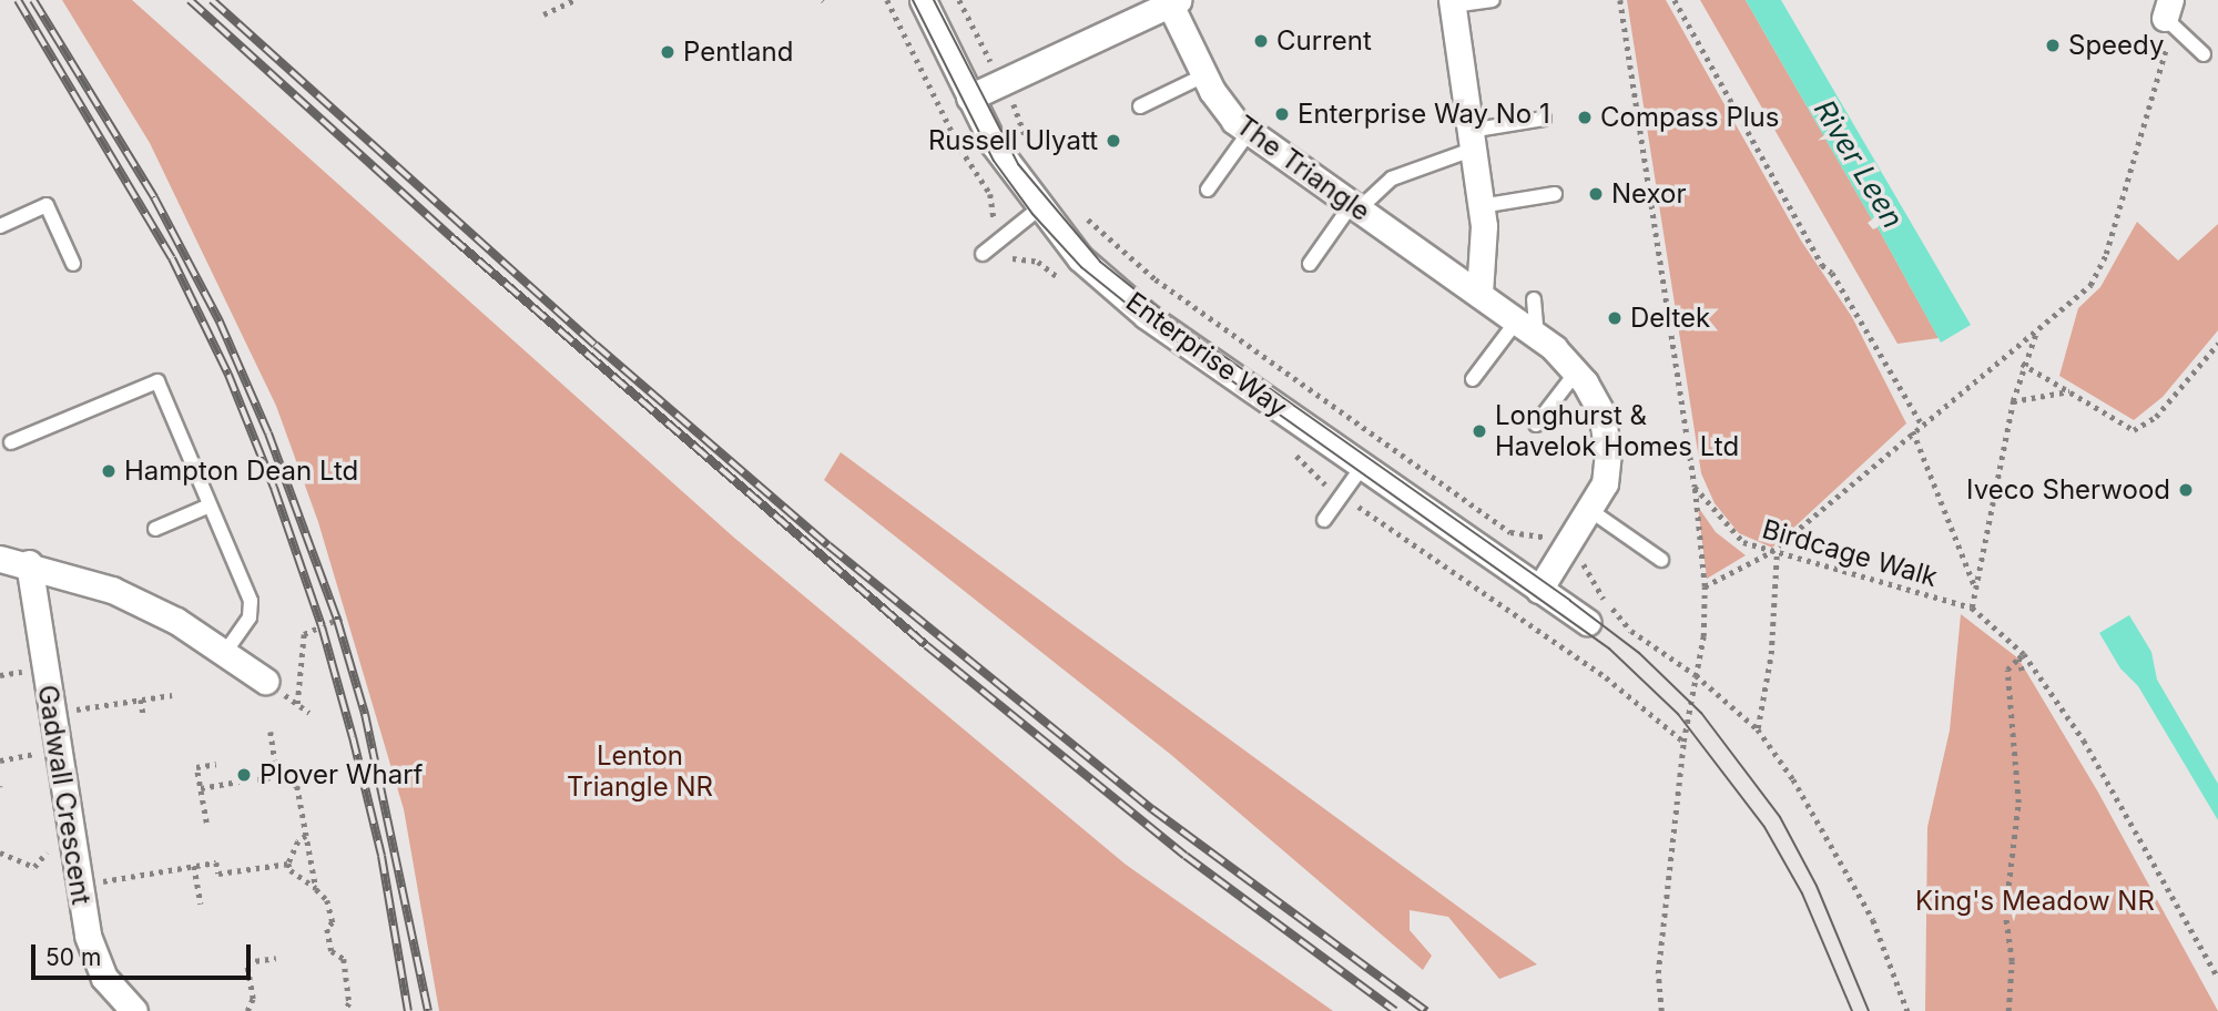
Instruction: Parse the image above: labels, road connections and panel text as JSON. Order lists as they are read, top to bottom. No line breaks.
{"streets":{"street":["The Triangle","Enterprise Way","Gadwall Crescent"],"path":["Birdcage Walk"]},"crossings":[["The Triangle","Enterprise Way"]],"water":["River Leen"],"parks":["Lenton Triangle NR","King's Meadow NR"],"places":["Current","Speedy","Pentland","Enterprise Way No 1","Compass Plus","Russell Ulyatt","Nexor","Deltek","Longhurst & Havelok Homes Ltd","Hampton Dean Ltd","Iveco Sherwood","Plover Wharf"],"scale_bar":"50 m"}
